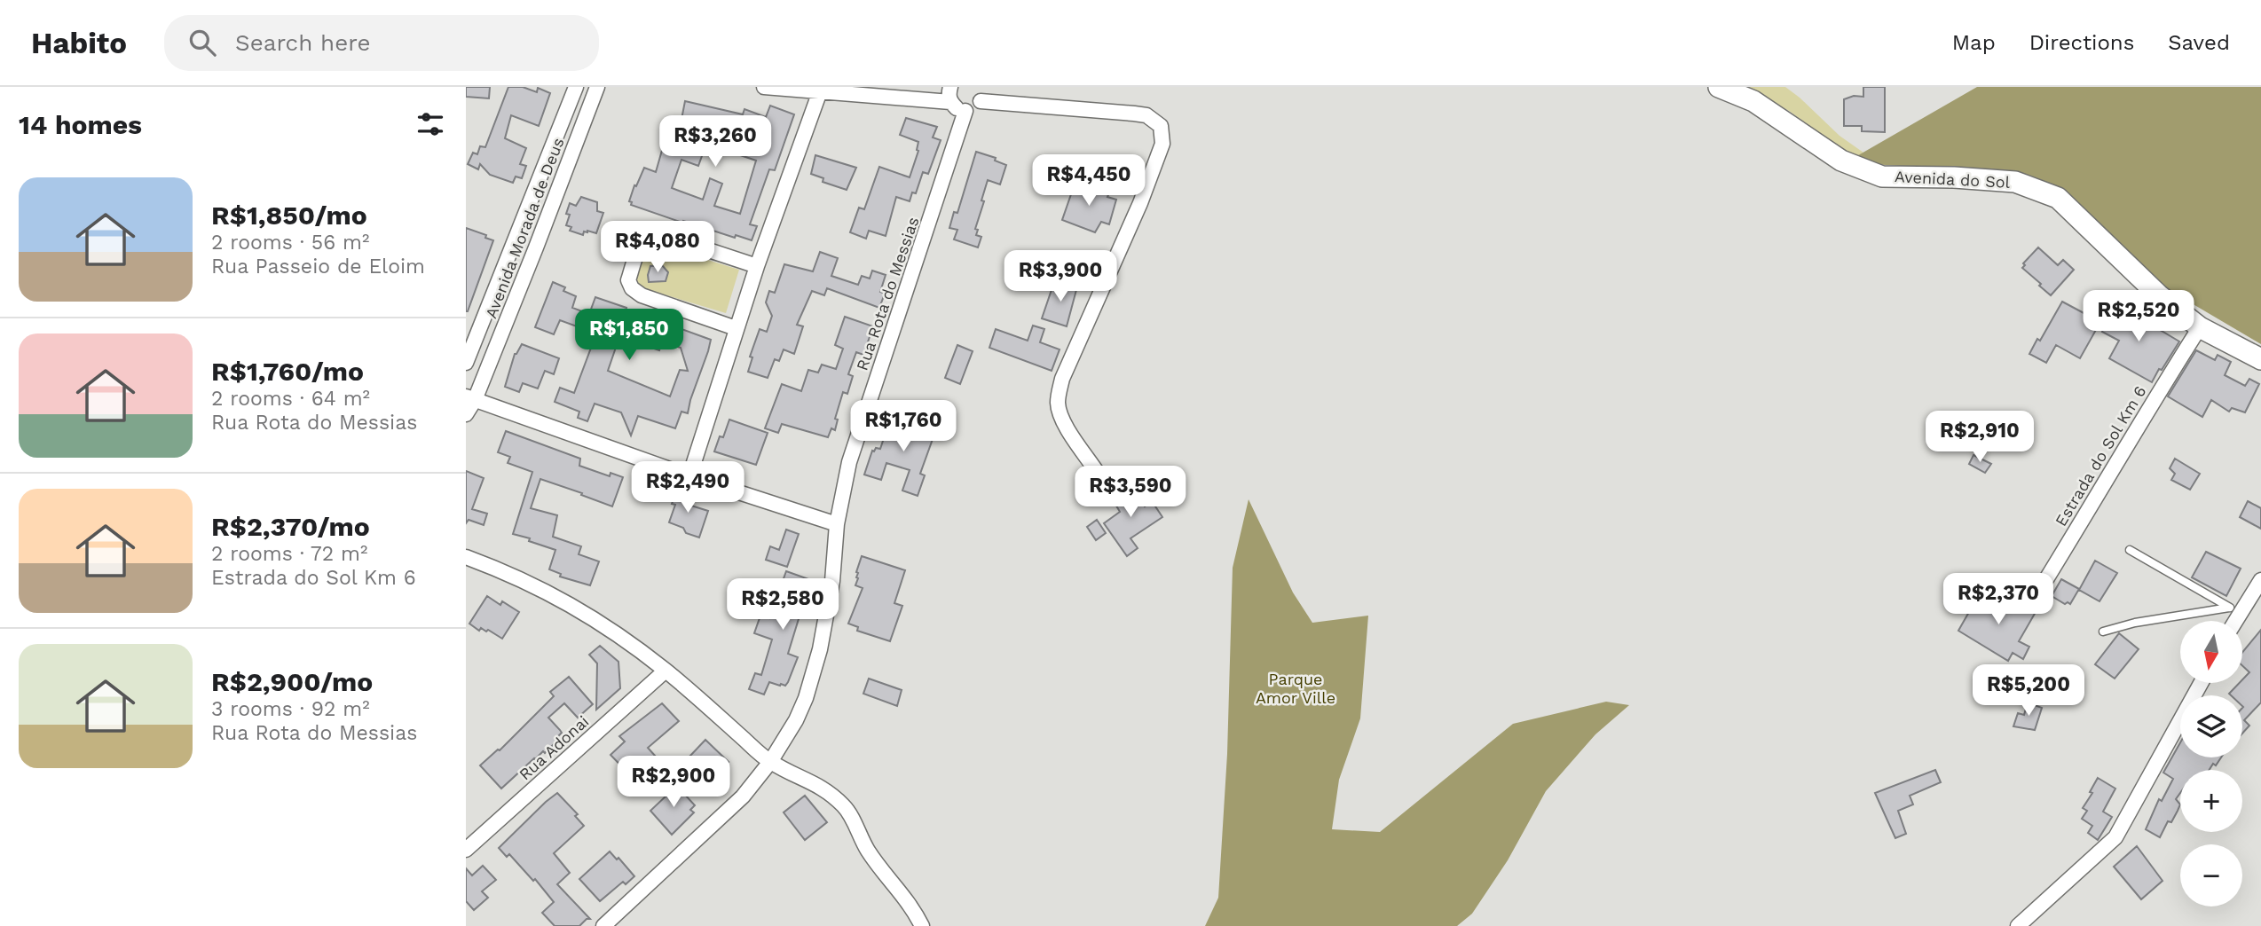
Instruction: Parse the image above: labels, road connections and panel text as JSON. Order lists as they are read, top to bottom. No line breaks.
{"streets":{"street":["Avenida do Sol","Avenida Morada de Deus","Rua Rota do Messias","Estrada do Sol Km 6","Rua Adonai"]},"crossings":[["Avenida do Sol","Estrada do Sol Km 6"]],"parks":["Parque Amor Ville"],"north":"bottom","page":{"header":"Habito","search":"Search here","nav":["Map","Directions","Saved"],"heading":"14 homes","price":["R$3,260","R$4,450","R$4,080","R$3,900","R$2,520","R$1,850","R$1,760","R$2,910","R$2,490","R$3,590","R$2,370","R$2,580","R$5,200","R$2,900"],"list":[{"name":"R$1,850/mo","note":"2 rooms · 56 m² · Rua Passeio de Eloim"},{"name":"R$1,760/mo","note":"2 rooms · 64 m² · Rua Rota do Messias"},{"name":"R$2,370/mo","note":"2 rooms · 72 m² · Estrada do Sol Km 6"},{"name":"R$2,900/mo","note":"3 rooms · 92 m² · Rua Rota do Messias"}],"map_buttons":["+","−"]}}
